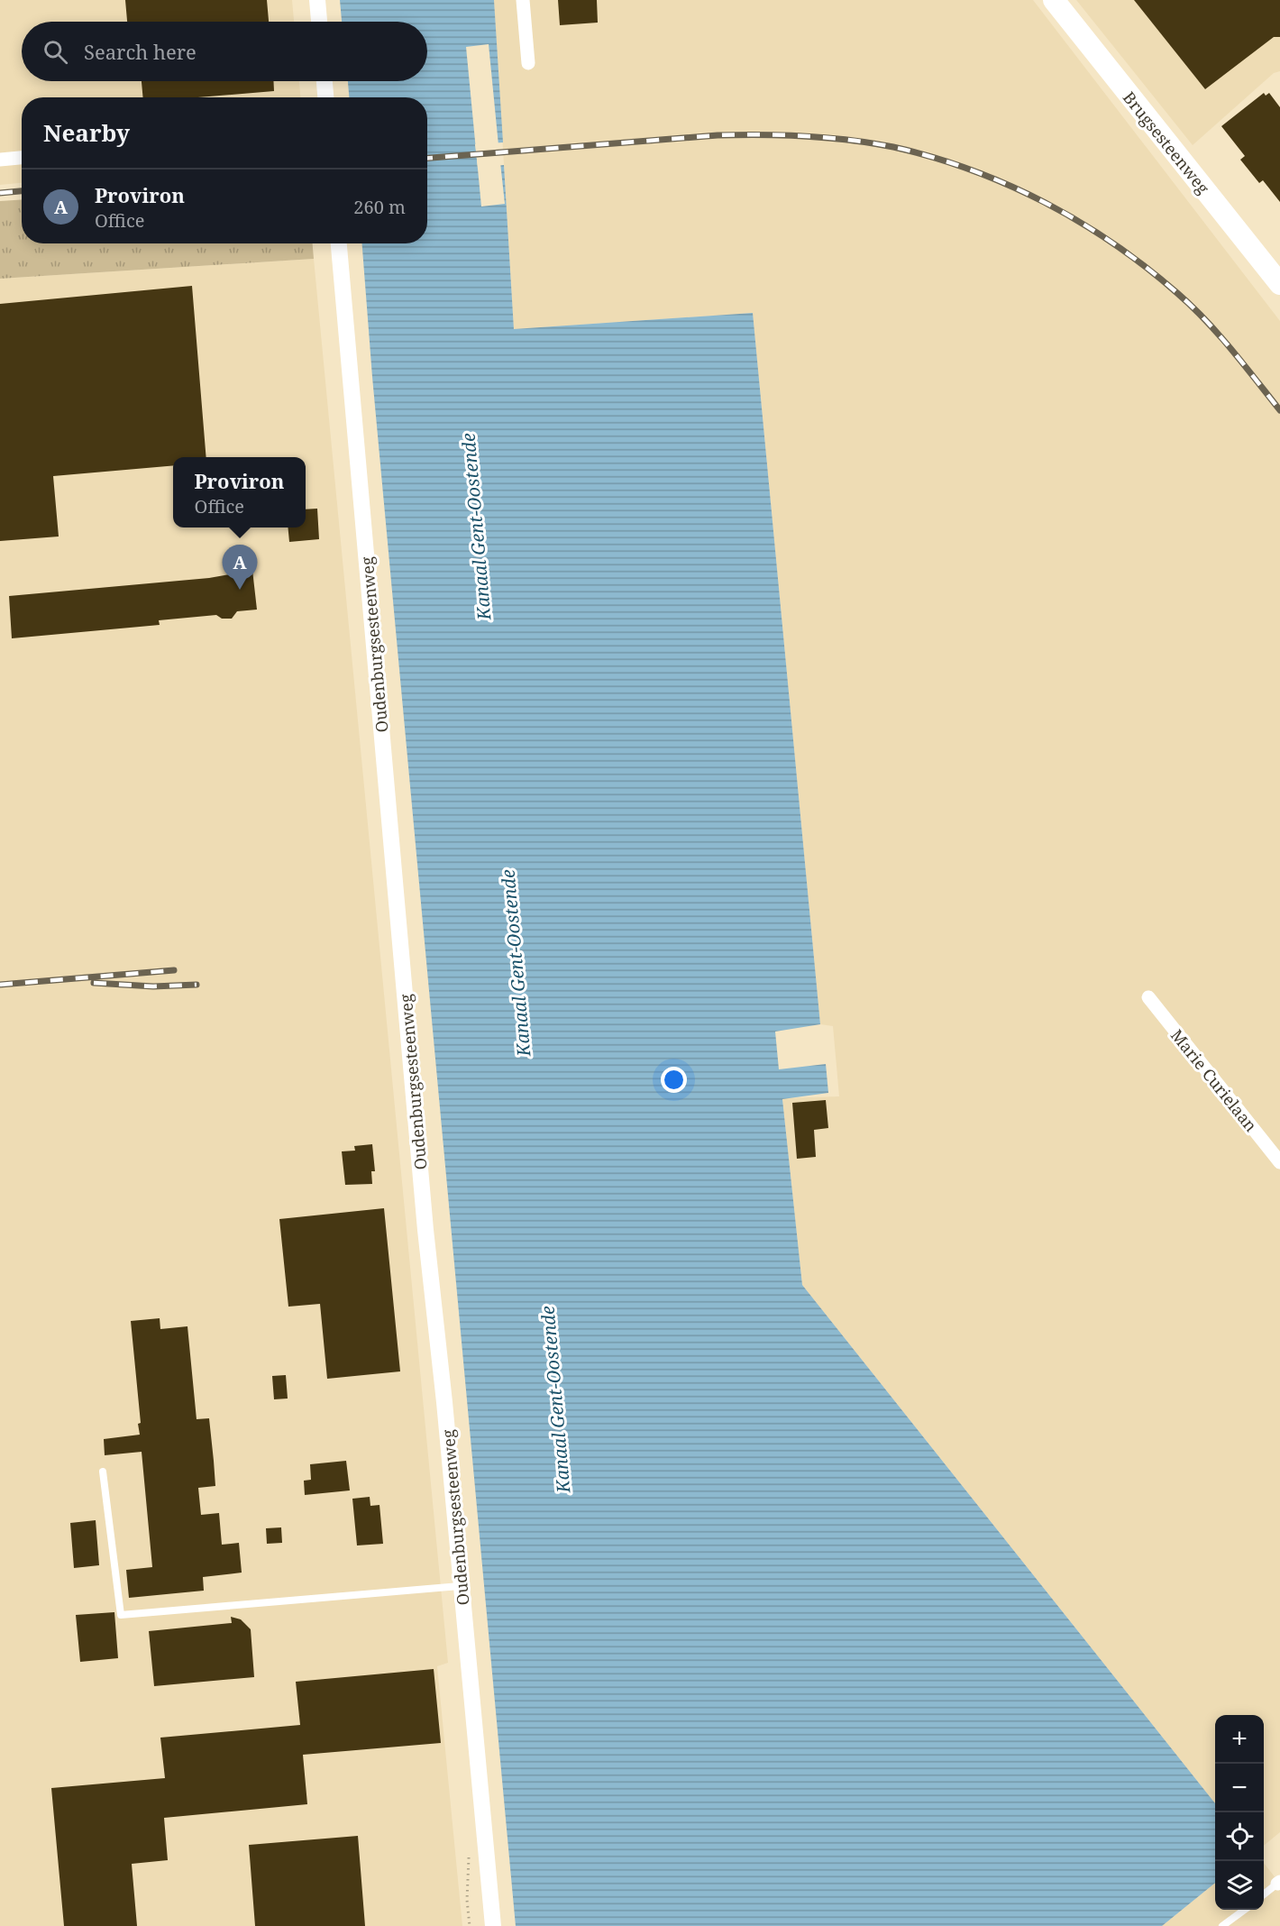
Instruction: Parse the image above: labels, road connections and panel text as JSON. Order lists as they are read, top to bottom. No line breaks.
{"streets":{"main road":["Brugsesteenweg"],"street":["Oudenburgsesteenweg","Marie Curielaan"]},"water":["Kanaal Gent-Oostende"],"page":{"search":"Search here","heading":"Nearby","list":[{"mark":"A","name":"Proviron","note":"Office","value":"260 m"}],"popup":["Proviron","Office"],"pins":"A","map_buttons":["+","−"]}}
